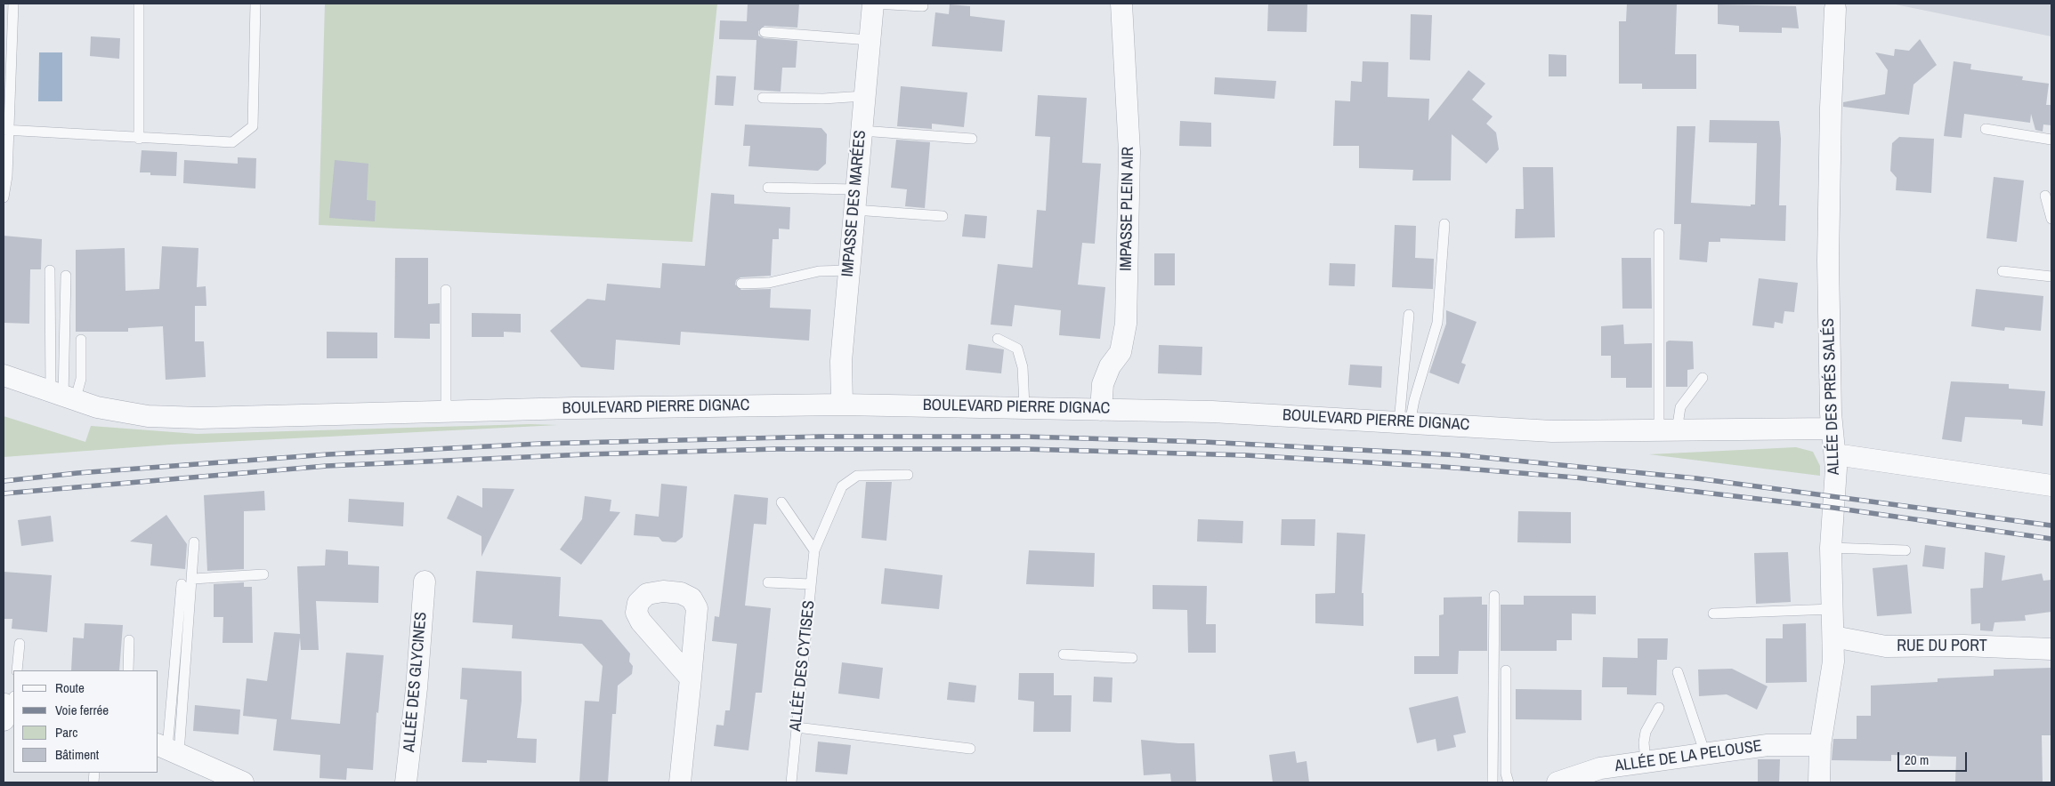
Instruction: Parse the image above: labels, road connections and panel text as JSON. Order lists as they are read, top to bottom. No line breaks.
{"streets":{"street":["IMPASSE DES MARÉES","IMPASSE PLEIN AIR","ALLÉE DES PRÉS SALÉS","BOULEVARD PIERRE DIGNAC","RUE DU PORT","ALLÉE DES GLYCINES","ALLÉE DE LA PELOUSE"],"lane":["ALLÉE DES CYTISES"]},"crossings":[["IMPASSE DES MARÉES","BOULEVARD PIERRE DIGNAC"],["IMPASSE PLEIN AIR","BOULEVARD PIERRE DIGNAC"],["ALLÉE DES PRÉS SALÉS","BOULEVARD PIERRE DIGNAC"],["ALLÉE DES PRÉS SALÉS","RUE DU PORT"],["ALLÉE DES PRÉS SALÉS","ALLÉE DE LA PELOUSE"]],"legend":["Route","Voie ferrée","Parc","Bâtiment"],"scale_bar":"20 m"}
